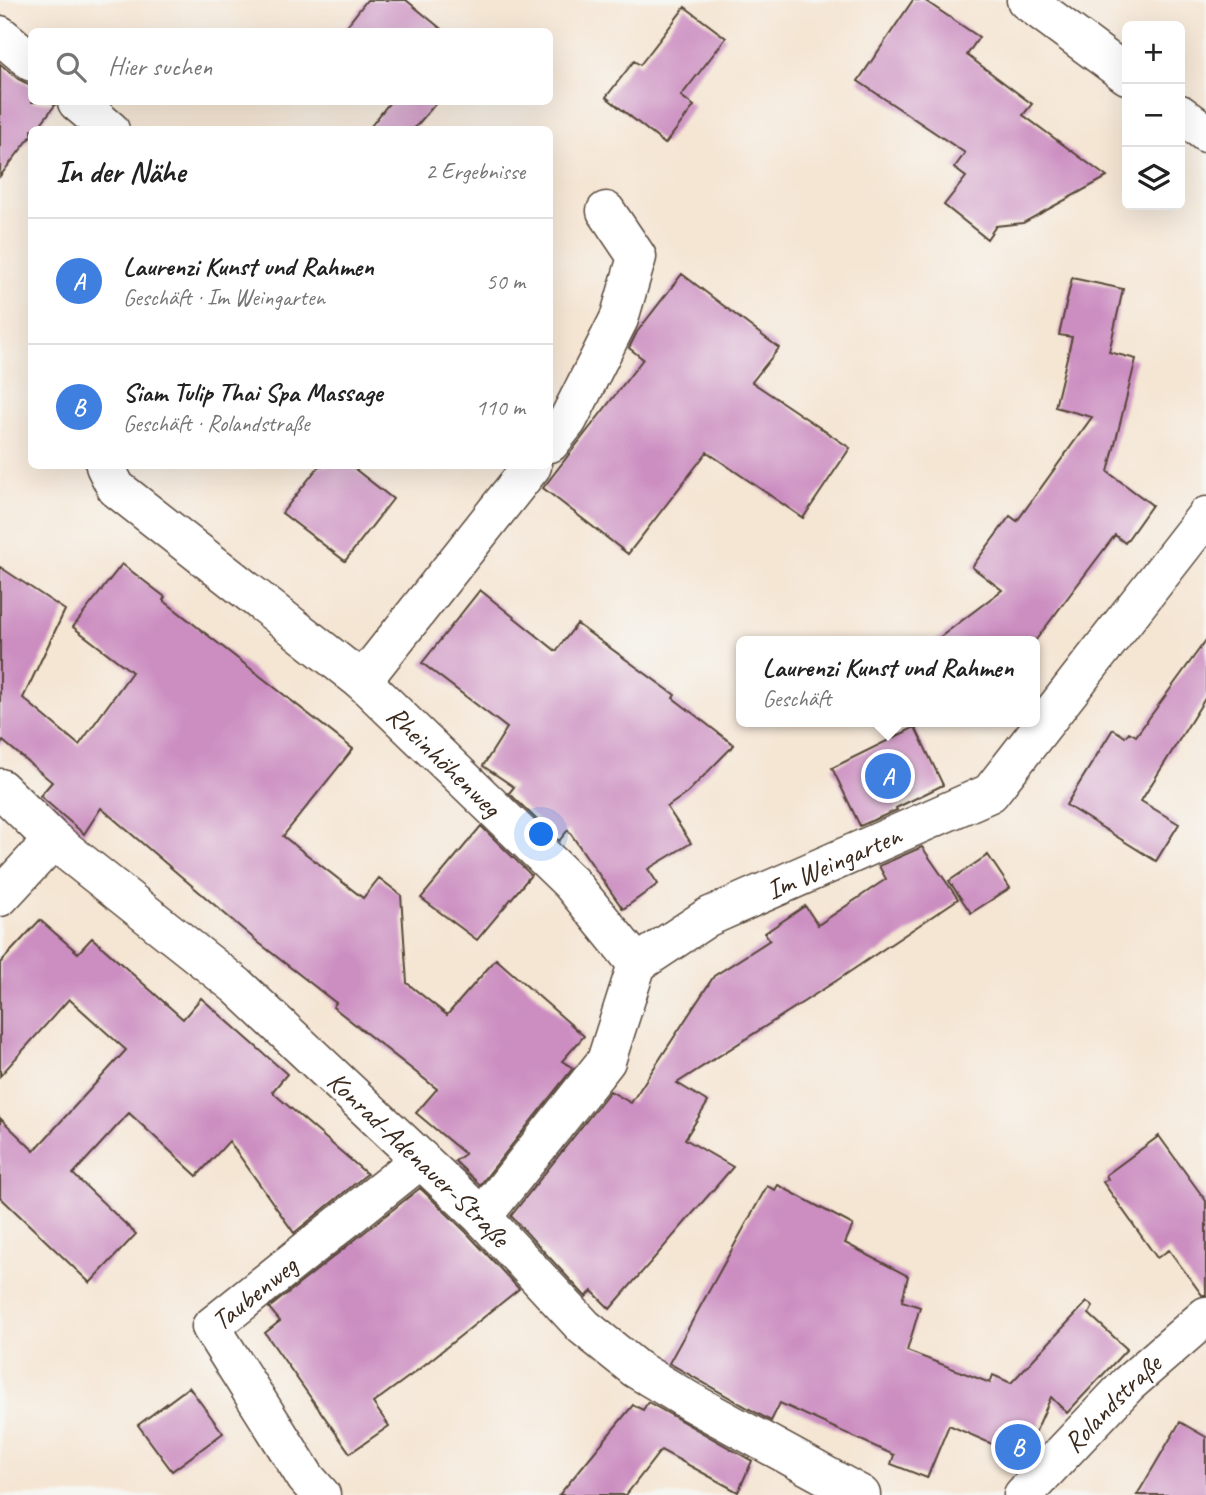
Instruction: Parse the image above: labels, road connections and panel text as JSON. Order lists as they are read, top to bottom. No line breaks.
{"streets":{"street":["Rheinhöhenweg","Im Weingarten","Konrad-Adenauer-Straße","Taubenweg","Rolandstraße"]},"crossings":[["Rheinhöhenweg","Im Weingarten"],["Konrad-Adenauer-Straße","Taubenweg"]],"page":{"map_buttons":["+","−"],"search":"Hier suchen","heading":["In der Nähe","2 Ergebnisse"],"list":[{"mark":"A","name":"Laurenzi Kunst und Rahmen","note":"Geschäft · Im Weingarten","value":"50 m"},{"mark":"B","name":"Siam Tulip Thai Spa Massage","note":"Geschäft · Rolandstraße","value":"110 m"}],"popup":["Laurenzi Kunst und Rahmen","Geschäft"],"pins":["A","B"]}}
